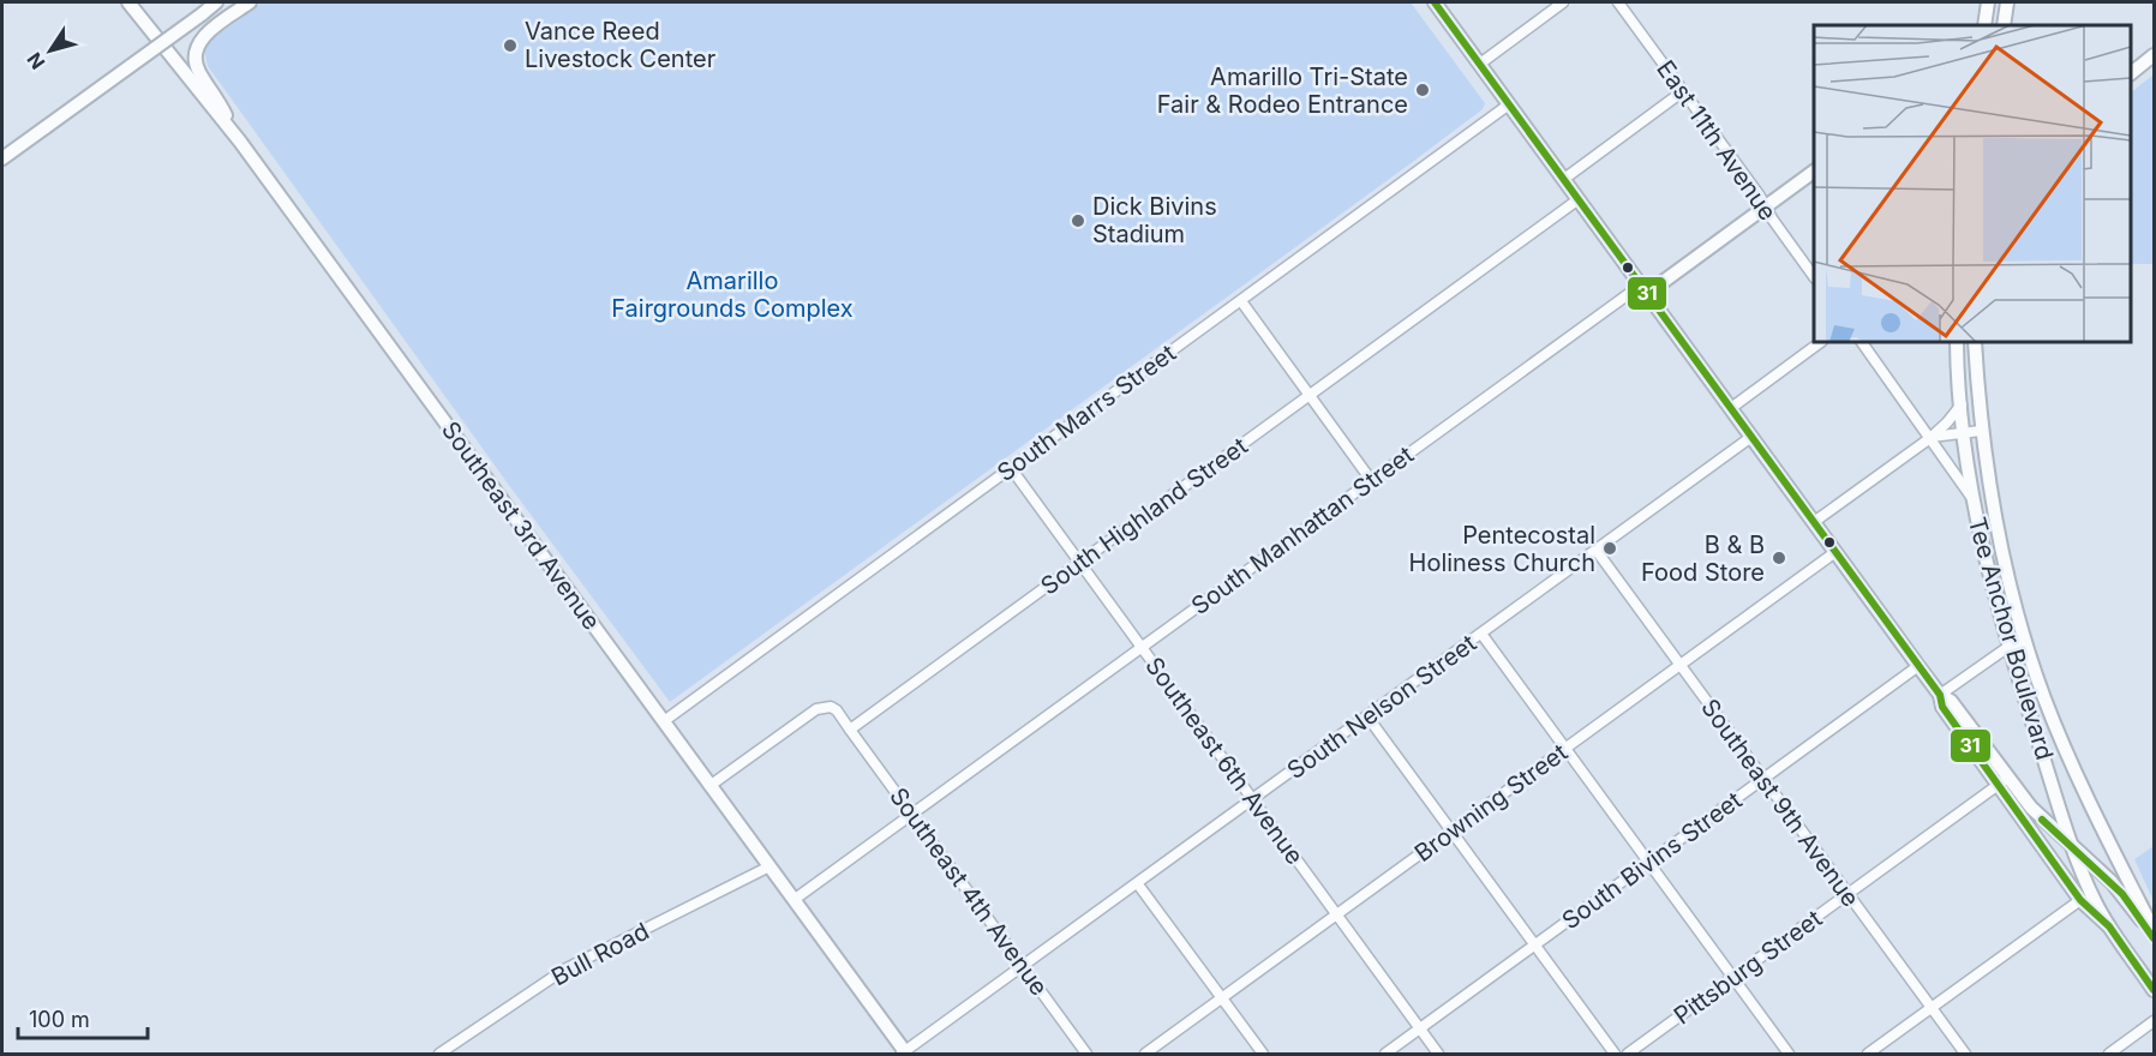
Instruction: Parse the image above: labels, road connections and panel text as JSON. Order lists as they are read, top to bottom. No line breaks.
{"streets":{"main road":["Southeast 3rd Avenue","South Manhattan Street","Tee Anchor Boulevard"],"street":["East 11th Avenue","South Marrs Street","South Highland Street","South Nelson Street","Southeast 6th Avenue","Browning Street","Southeast 9th Avenue","South Bivins Street","Southeast 4th Avenue","Bull Road","Pittsburg Street"]},"crossings":[["East 11th Avenue","South Manhattan Street"],["South Marrs Street","Southeast 3rd Avenue"],["South Marrs Street","Southeast 6th Avenue"],["South Highland Street","Southeast 6th Avenue"],["South Highland Street","Southeast 4th Avenue"],["Southeast 3rd Avenue","South Manhattan Street"],["Southeast 3rd Avenue","South Nelson Street"],["Southeast 3rd Avenue","Bull Road"],["South Manhattan Street","Southeast 6th Avenue"],["South Manhattan Street","Southeast 4th Avenue"],["South Nelson Street","Southeast 6th Avenue"],["South Nelson Street","Southeast 9th Avenue"],["South Nelson Street","Southeast 4th Avenue"],["Southeast 6th Avenue","Browning Street"],["Southeast 6th Avenue","South Bivins Street"],["Browning Street","Southeast 9th Avenue"],["Southeast 9th Avenue","South Bivins Street"],["Southeast 9th Avenue","Pittsburg Street"]],"parks":["Amarillo Fairgrounds Complex"],"places":["Vance Reed Livestock Center","Amarillo Tri-State Fair & Rodeo Entrance","Dick Bivins Stadium","Pentecostal Holiness Church","B & B Food Store"],"lines":["transit line 31"],"scale_bar":"100 m","north":"bottom left"}
